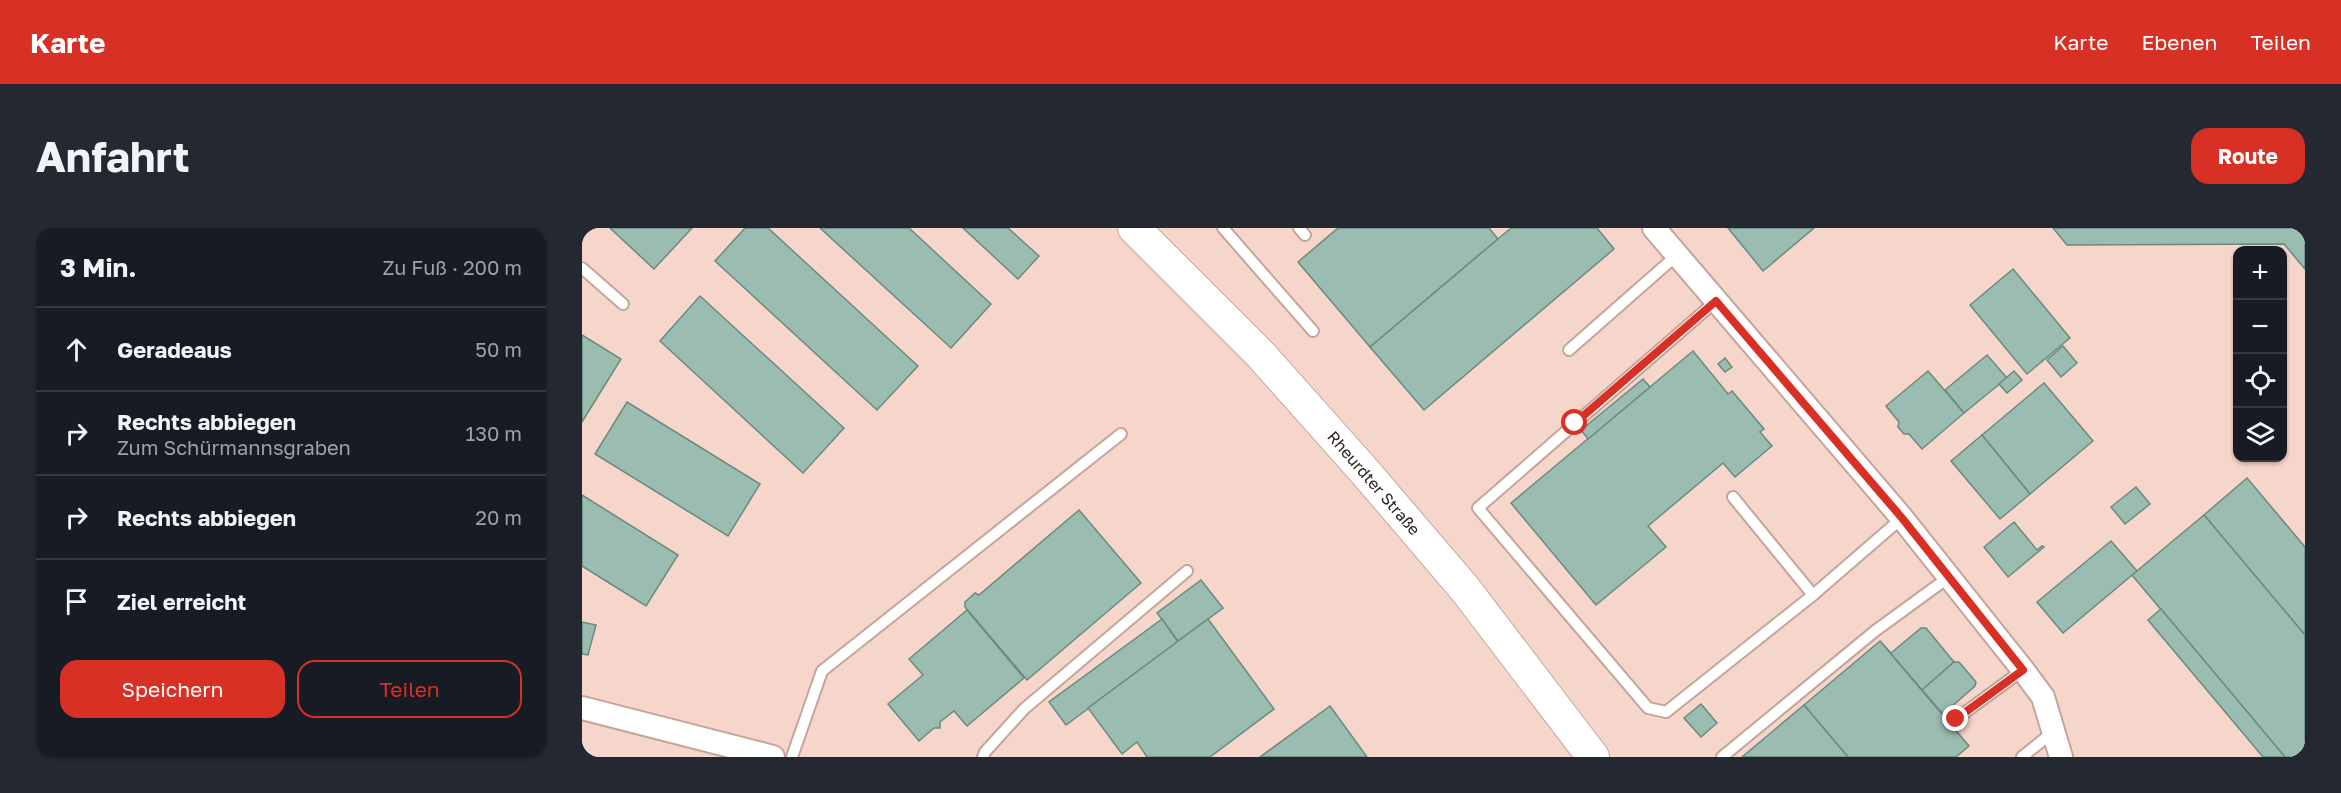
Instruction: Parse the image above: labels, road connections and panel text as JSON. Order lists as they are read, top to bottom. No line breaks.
{"streets":{"main road":["Rheurdter Straße"]},"page":{"header":"Karte","nav":["Karte","Ebenen","Teilen"],"buttons":["Route",["Speichern","Teilen"]],"title":"Anfahrt","heading":["3 Min.","Zu Fuß · 200 m"],"map_buttons":["+","−"],"list":[["Geradeaus","50 m"],["Rechts abbiegen","Zum Schürmannsgraben","130 m"],["Rechts abbiegen","20 m"],"Ziel erreicht"]}}
